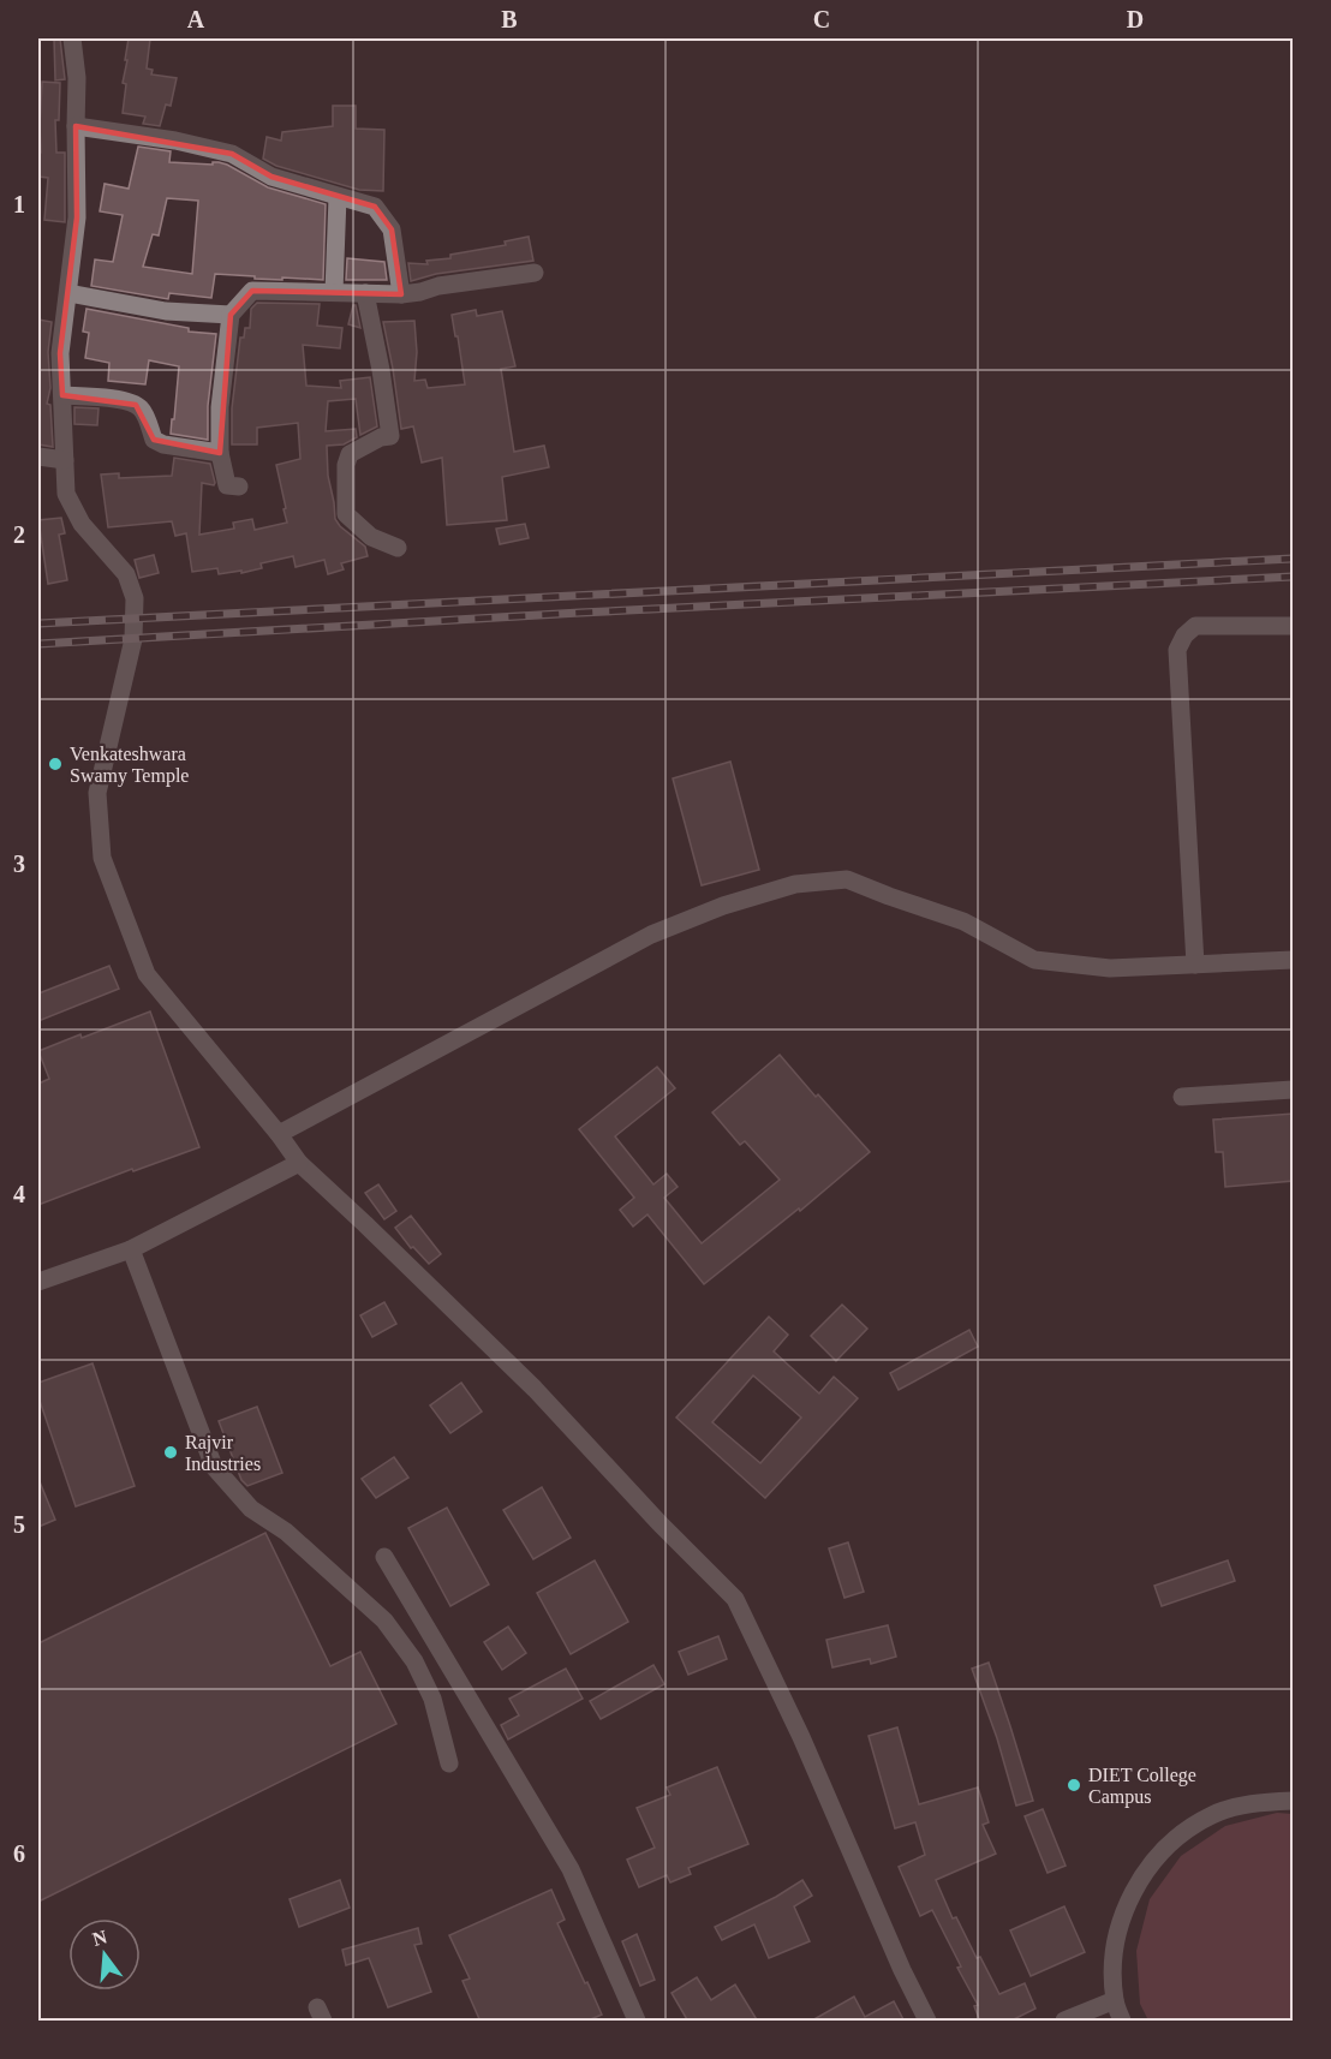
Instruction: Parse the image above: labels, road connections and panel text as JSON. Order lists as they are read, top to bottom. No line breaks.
{"places":["Venkateshwara Swamy Temple","Rajvir Industries","DIET College Campus"],"north":"top","grid":{"columns":["A","B","C","D"],"rows":["1","2","3","4","5","6"]}}
